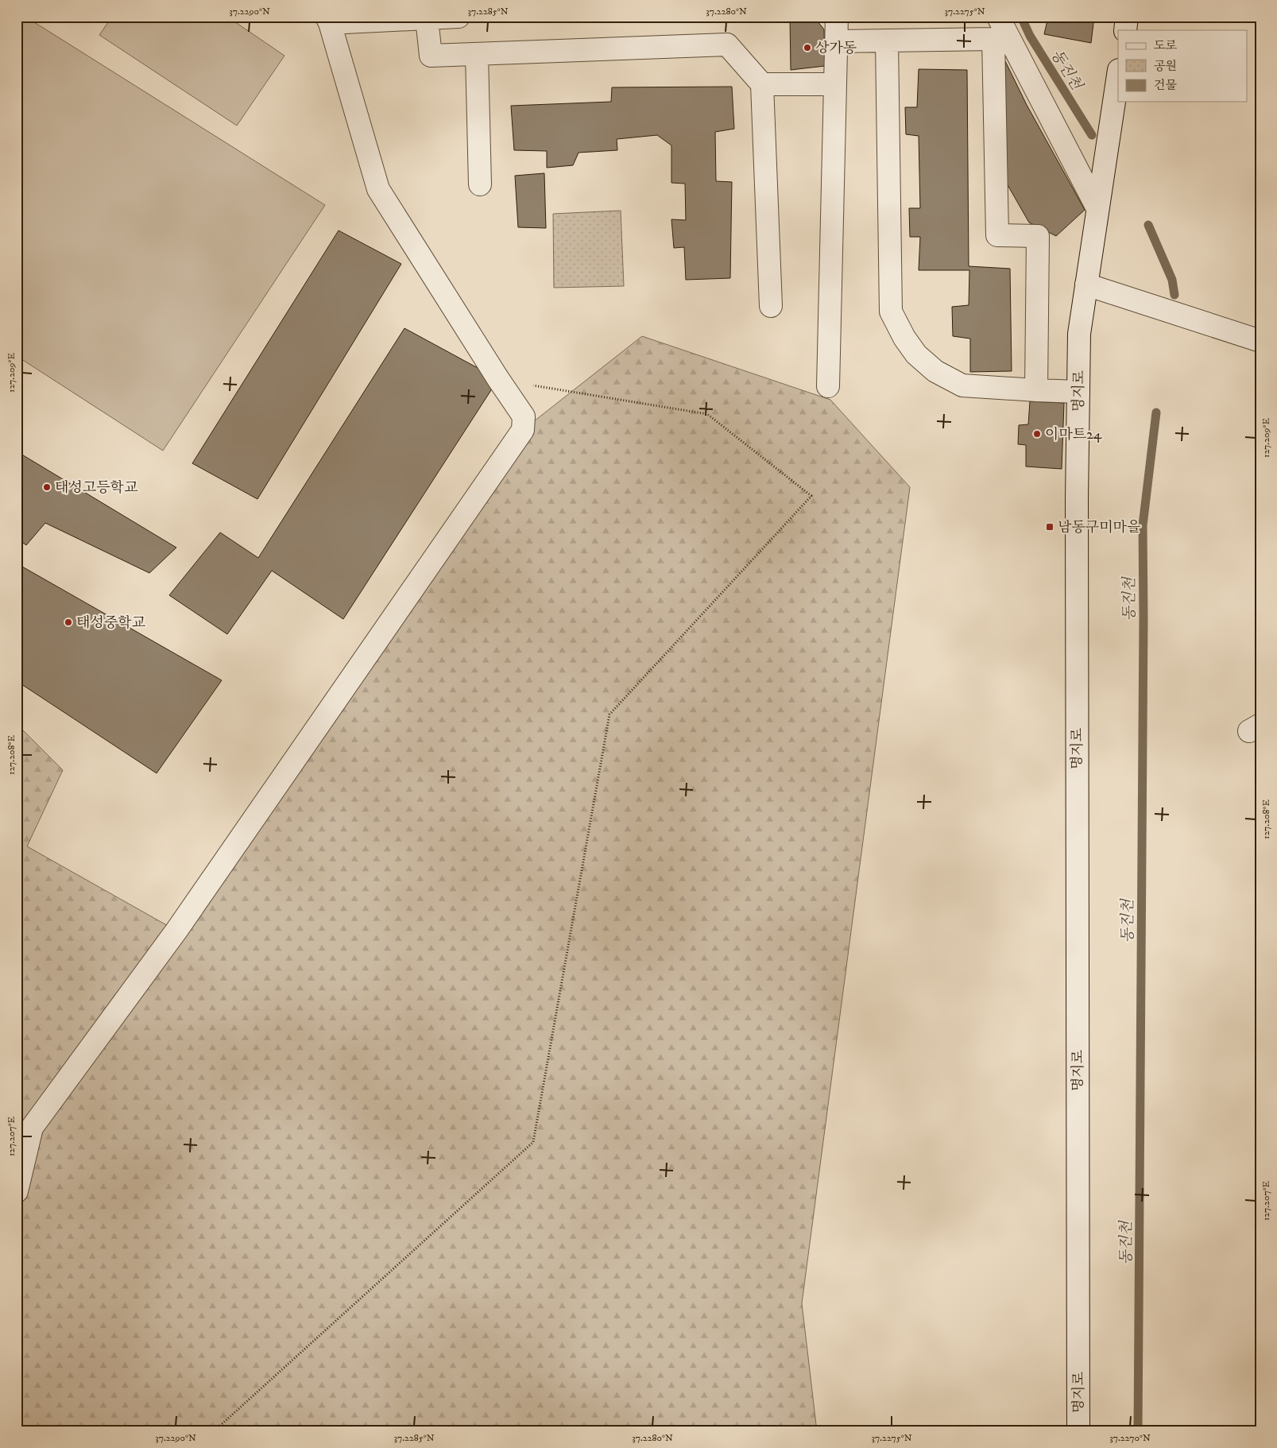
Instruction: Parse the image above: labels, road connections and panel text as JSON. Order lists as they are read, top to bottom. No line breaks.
{"streets":{"street":["명지로"]},"water":["동진천"],"places":{"other":["상가동","이마트24","태성고등학교","태성중학교"],"transit":["남동구미마을"]},"legend":["도로","공원","건물"],"coordinates":["37.2290°N","37.2285°N","37.2280°N","37.2275°N","127.209°E","127.208°E","127.207°E","37.2270°N"]}
